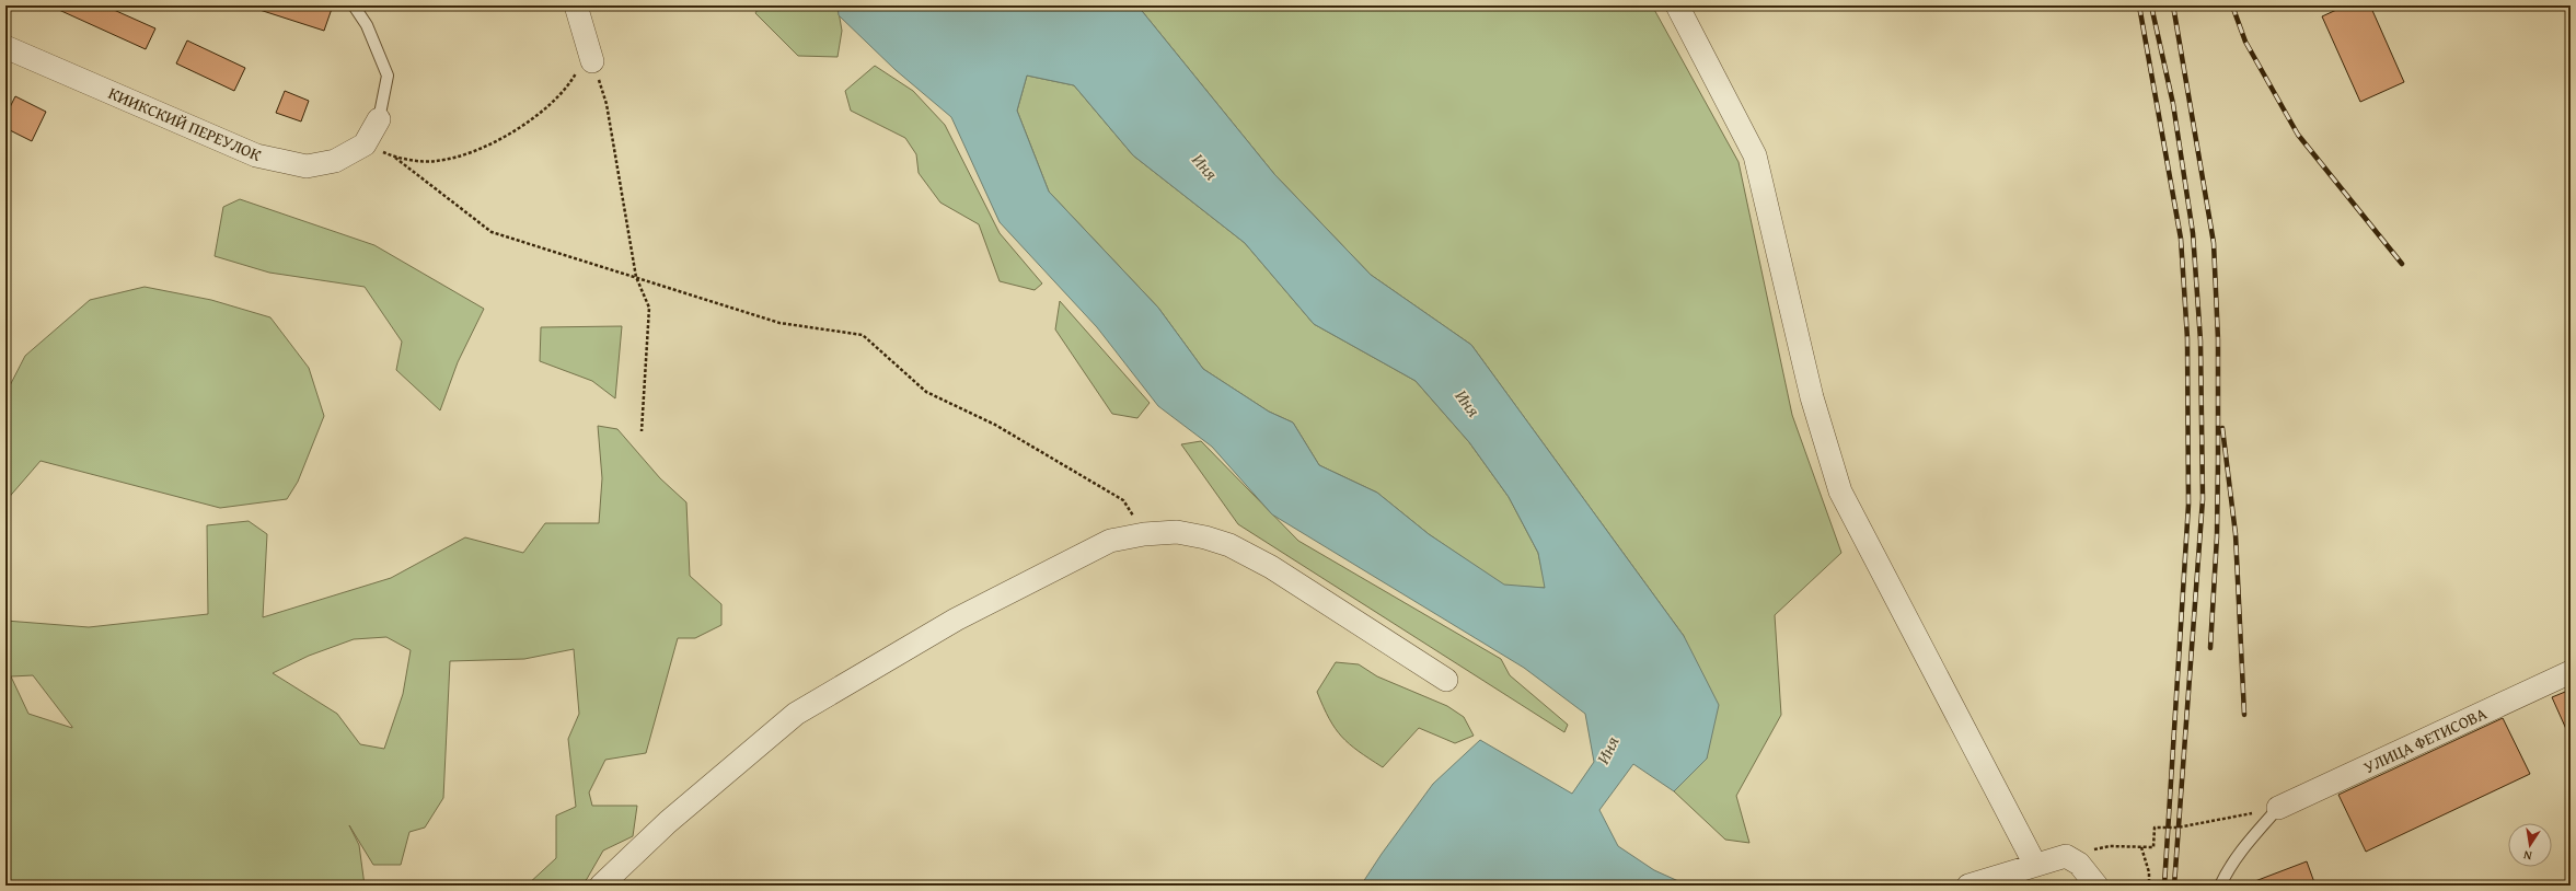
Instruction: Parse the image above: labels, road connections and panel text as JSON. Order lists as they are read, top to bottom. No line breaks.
{"streets":{"street":["КИИКСКИЙ ПЕРЕУЛОК","УЛИЦА ФЕТИСОВА"]},"water":["Иня"],"north":"bottom"}
